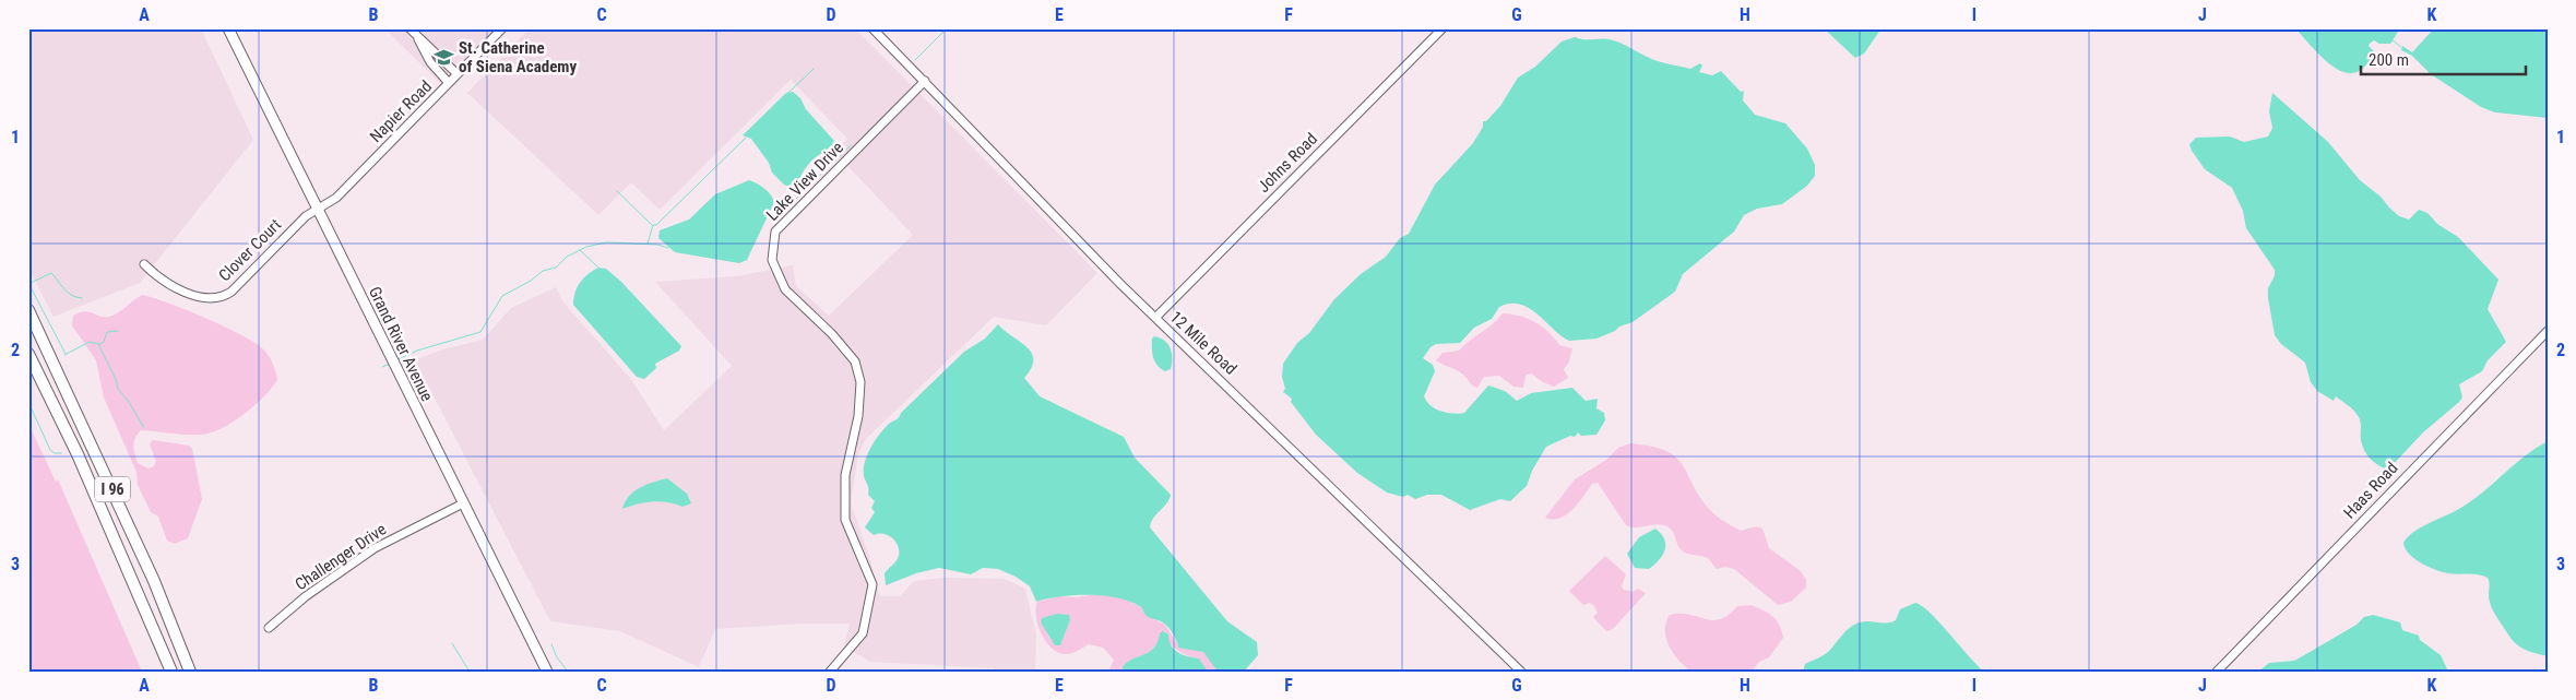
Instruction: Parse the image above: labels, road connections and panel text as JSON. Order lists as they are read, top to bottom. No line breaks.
{"streets":{"highway":["I 96"],"main road":["Grand River Avenue"],"street":["Napier Road","Johns Road","Lake View Drive","Clover Court","12 Mile Road","Haas Road","Challenger Drive"]},"crossings":[["Napier Road","Clover Court"],["Napier Road","Grand River Avenue"],["Johns Road","12 Mile Road"],["Lake View Drive","12 Mile Road"],["Clover Court","Grand River Avenue"],["Grand River Avenue","Challenger Drive"]],"places":{"school or university":["St. Catherine of Siena Academy"]},"scale_bar":"200 m","grid":{"columns":["A","B","C","D","E","F","G","H","I","J","K"],"rows":["1","2","3"]}}
